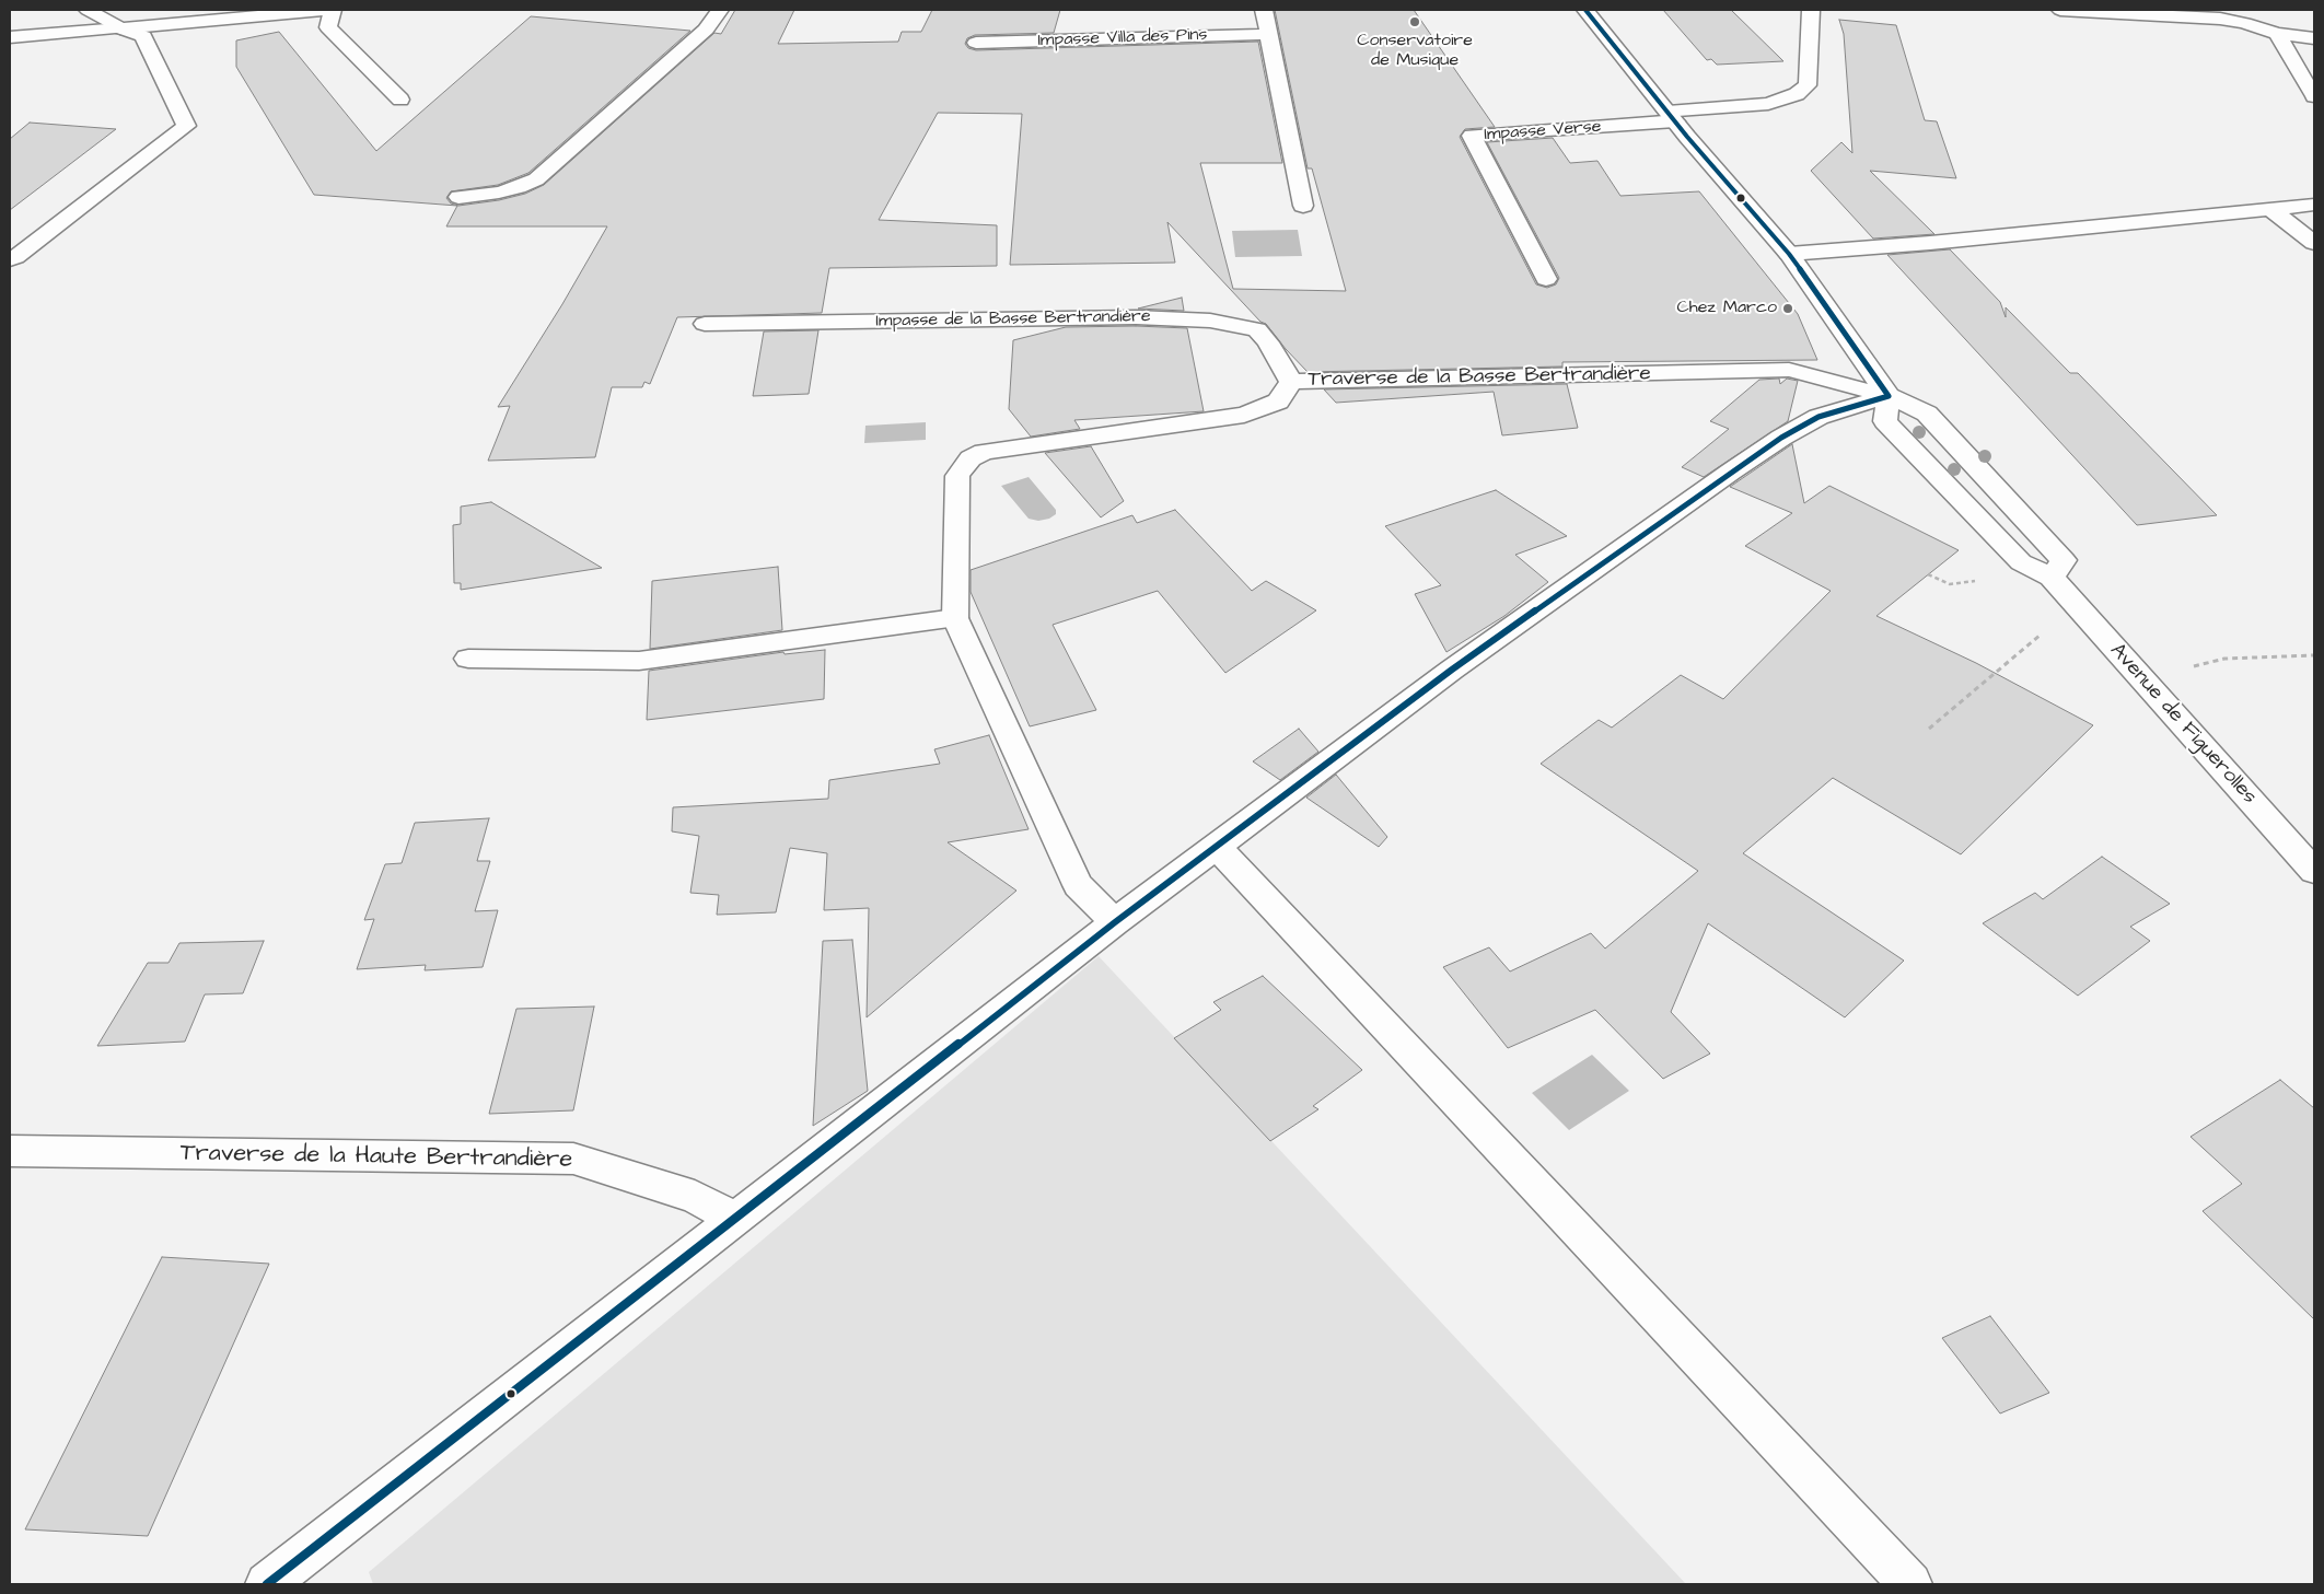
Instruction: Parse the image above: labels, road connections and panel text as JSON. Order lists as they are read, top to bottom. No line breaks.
{"streets":{"street":["Impasse Villa des Pins","Impasse Verse","Impasse de la Basse Bertrandière","Traverse de la Basse Bertrandière","Avenue de Figuerolles","Traverse de la Haute Bertrandière"]},"crossings":[["Impasse de la Basse Bertrandière","Traverse de la Basse Bertrandière"],["Traverse de la Basse Bertrandière","Avenue de Figuerolles"]],"places":["Conservatoire de Musique","Chez Marco"]}
